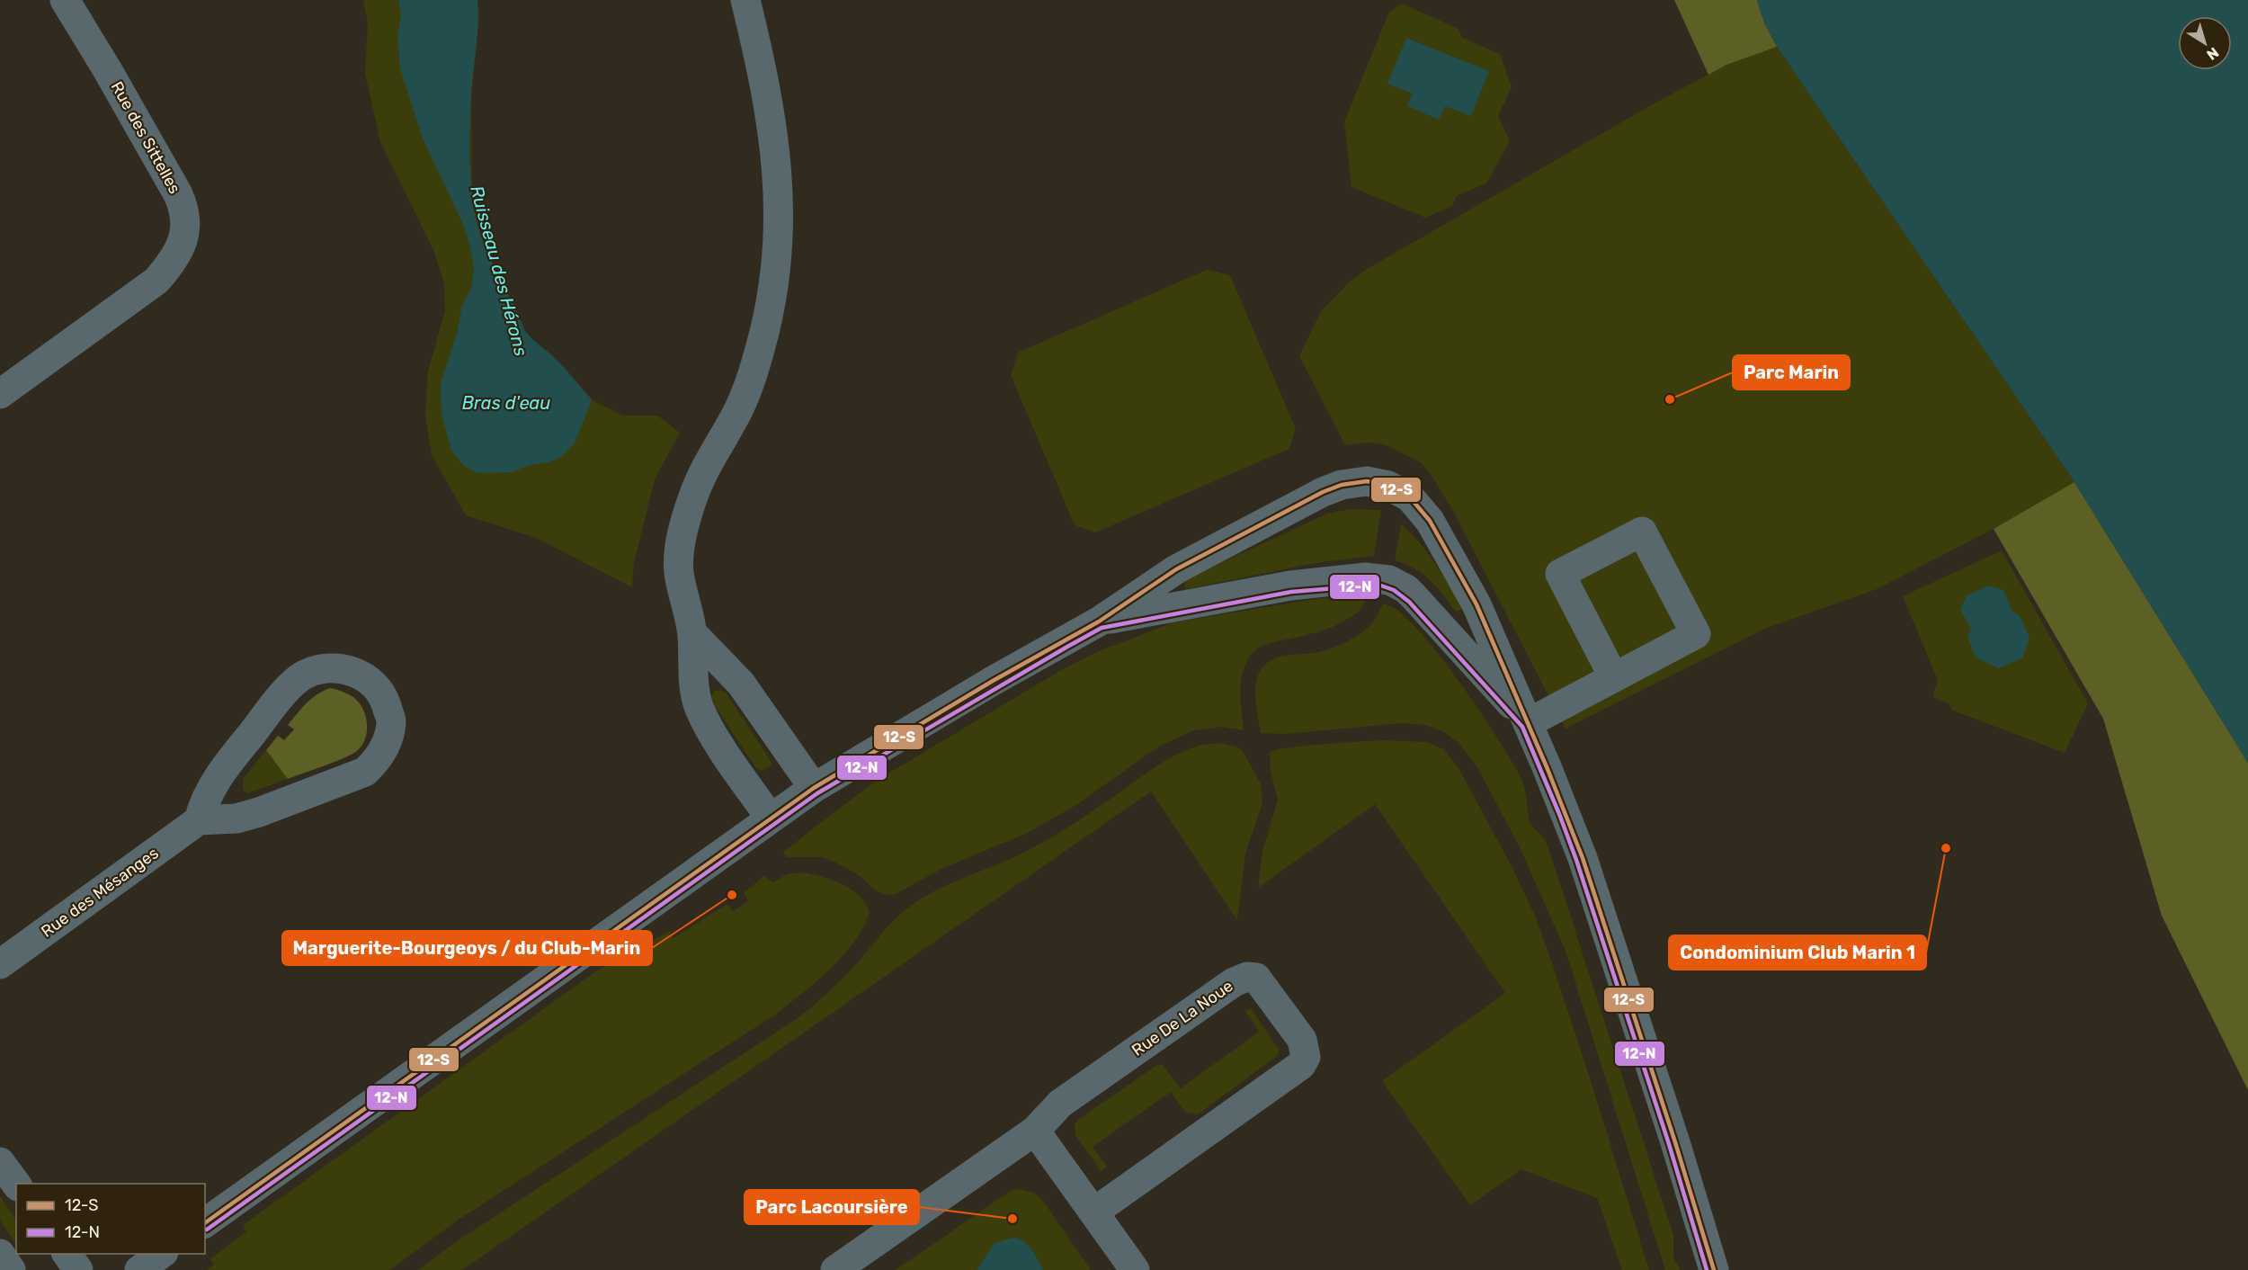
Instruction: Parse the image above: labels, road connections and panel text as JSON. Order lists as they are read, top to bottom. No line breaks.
{"streets":{"street":["Rue des Sittelles","Rue des Mésanges","Rue De La Noue"]},"water":["Ruisseau des Hérons","Bras d'eau"],"places":["Parc Marin","Condominium Club Marin 1","Marguerite-Bourgeoys / du Club-Marin","Parc Lacoursière"],"lines":["transit line 12-S","transit line 12-N"],"legend":["12-S","12-N"],"north":"bottom right"}
